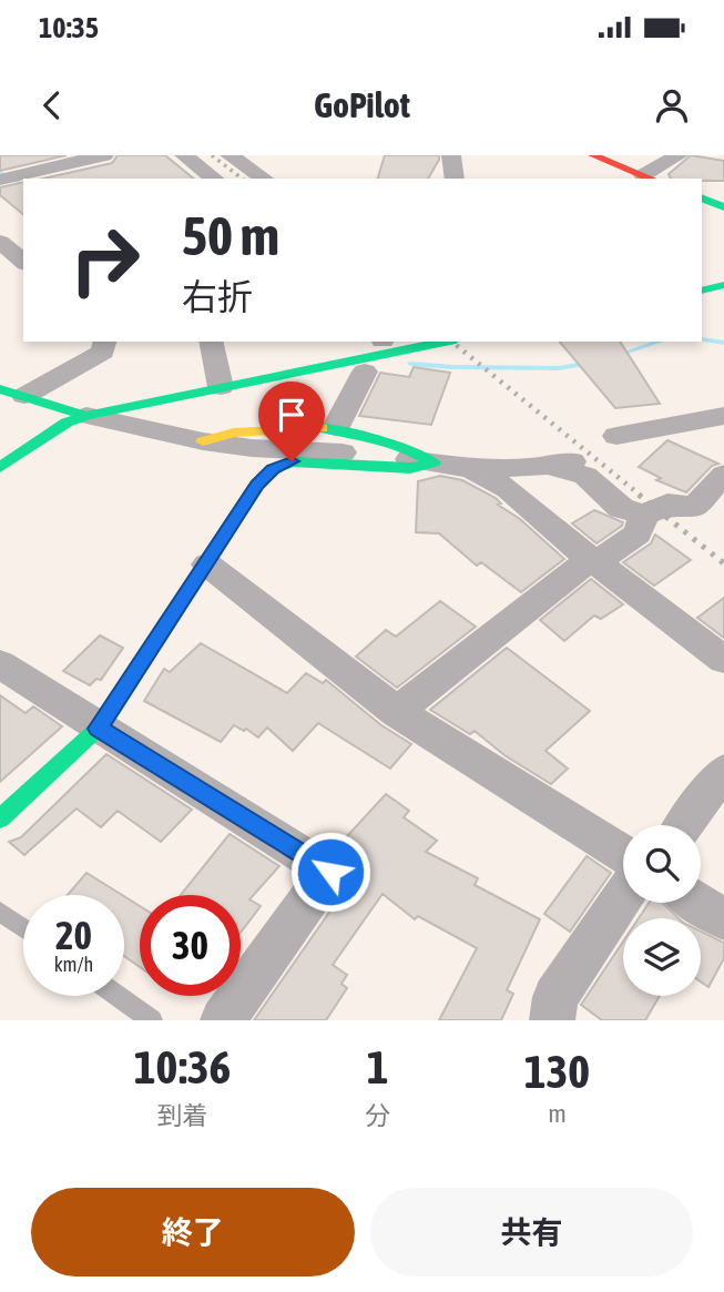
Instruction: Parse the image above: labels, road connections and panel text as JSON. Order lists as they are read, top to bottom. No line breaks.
{"page":{"status":"10:35","header":"GoPilot","turn":["50 m","右折"],"speed":"20 km/h","limit":"30","eta":["10:36","到着","1","分","130","m"],"buttons":["終了","共有"]}}
